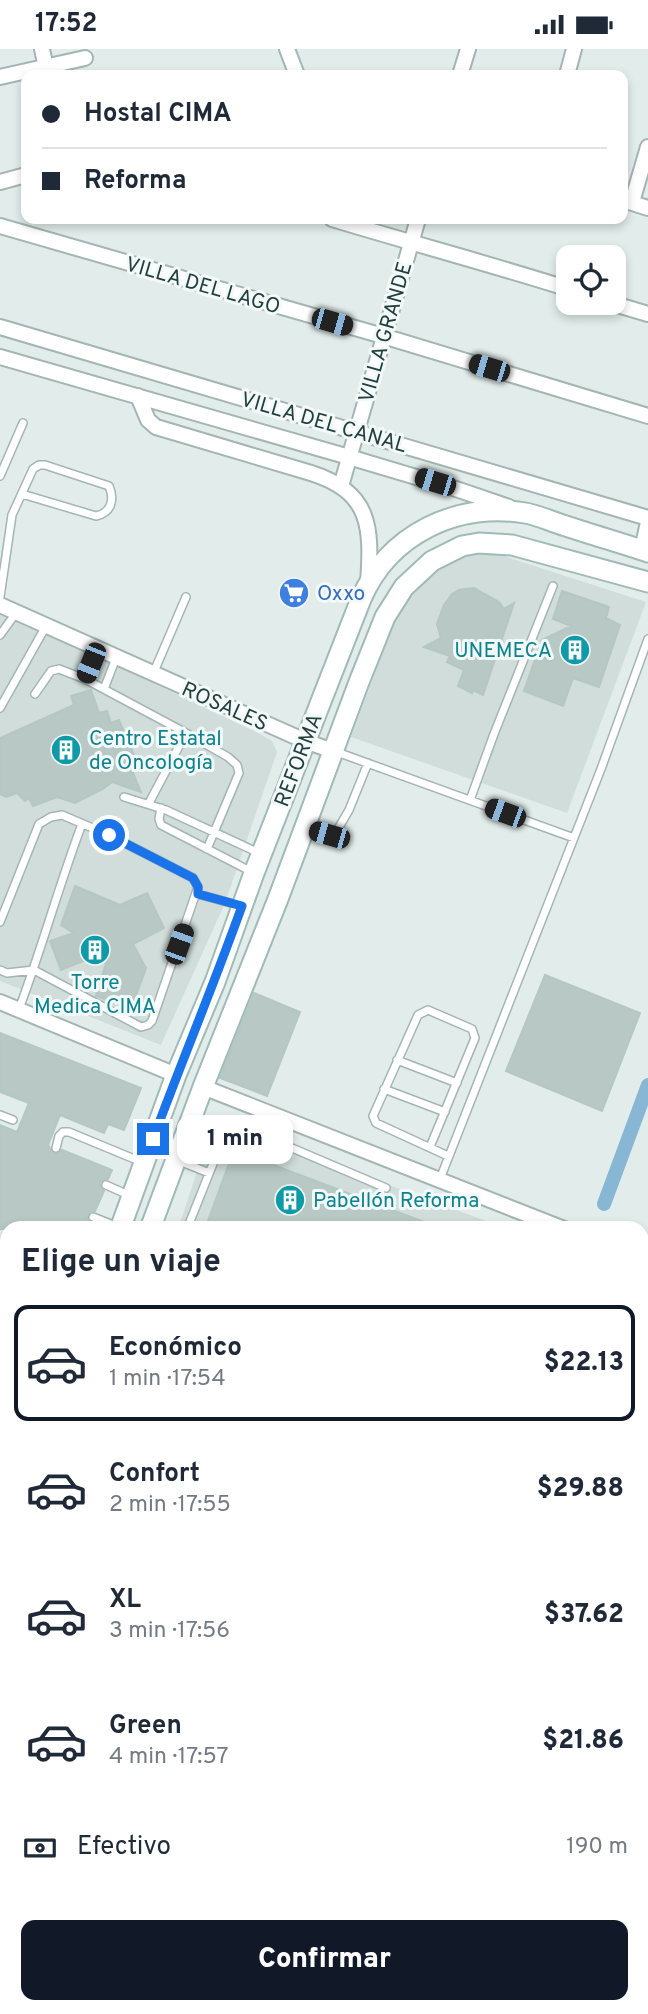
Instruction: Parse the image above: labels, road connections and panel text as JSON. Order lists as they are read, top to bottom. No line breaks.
{"streets":{"main road":["REFORMA"],"street":["VILLA DEL LAGO","VILLA GRANDE","VILLA DEL CANAL","ROSALES"]},"crossings":[["VILLA DEL LAGO","VILLA GRANDE"],["VILLA GRANDE","VILLA DEL CANAL"],["VILLA DEL CANAL","REFORMA"],["ROSALES","REFORMA"]],"places":{"supermarket":["Oxxo"],"building":["UNEMECA","Centro Estatal de Oncología","Torre Medica CIMA","Pabellón Reforma"]},"page":{"status":"17:52","banner":["Hostal CIMA","Reforma"],"bubble":"1 min","heading":"Elige un viaje","list":[{"name":"Económico","note":"1 min · 17:54","value":"$22.13"},{"name":"Confort","note":"2 min · 17:55","value":"$29.88"},{"name":"XL","note":"3 min · 17:56","value":"$37.62"},{"name":"Green","note":"4 min · 17:57","value":"$21.86"}],"pay":["Efectivo","190 m"],"buttons":"Confirmar"}}
